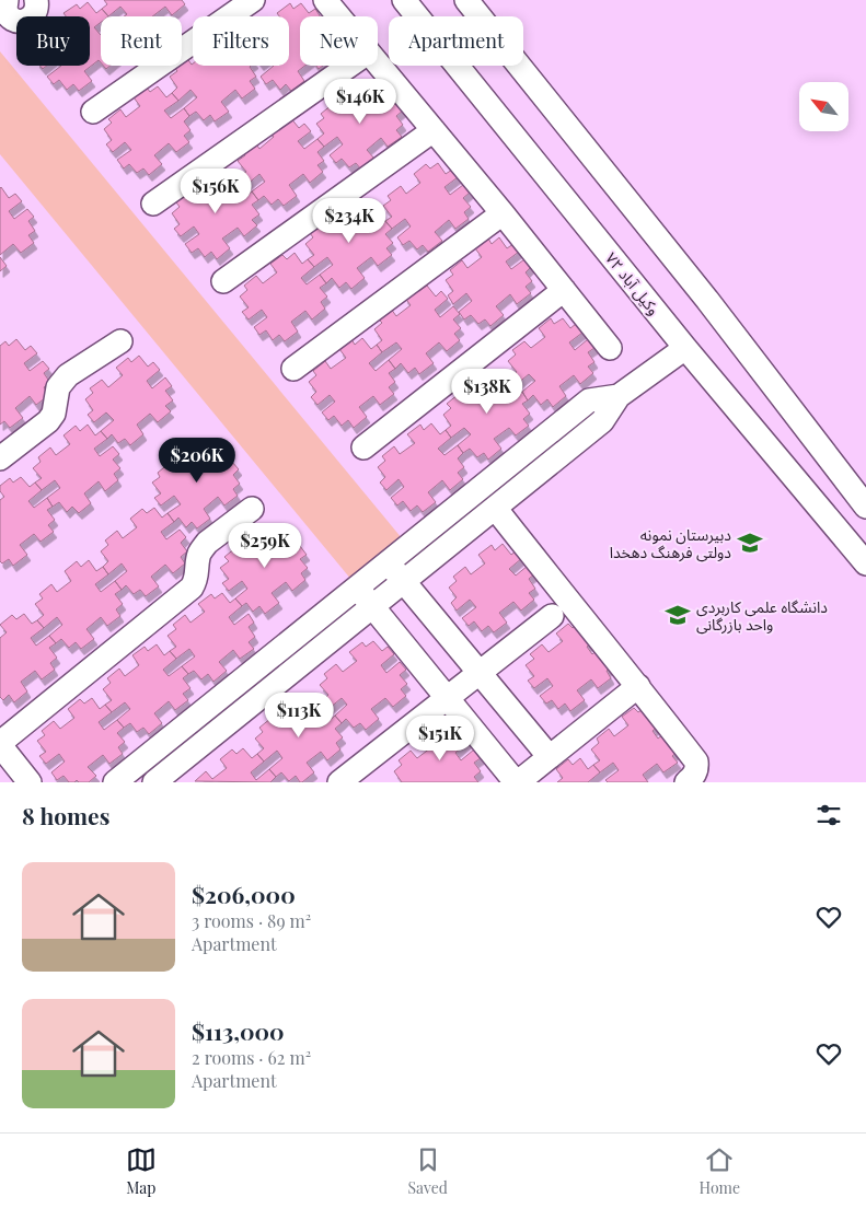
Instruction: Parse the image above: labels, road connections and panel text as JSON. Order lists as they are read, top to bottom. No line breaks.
{"streets":{"street":["۷۲ وکیل آباد"]},"places":{"school or university":["دبیرستان نمونه دولتی فرهنگ دهخدا","دانشگاه علمی کاربردی واحد بازرگانی"]},"north":"top left","page":{"chip":["Buy","Rent","Filters","New","Apartment"],"price":["$146K","$156K","$234K","$138K","$206K","$259K","$113K","$151K"],"heading":"8 homes","list":[{"name":"$206,000","note":"3 rooms · 89 m² · Apartment"},{"name":"$113,000","note":"2 rooms · 62 m² · Apartment"}],"tabs":["Map","Saved","Home"]}}
